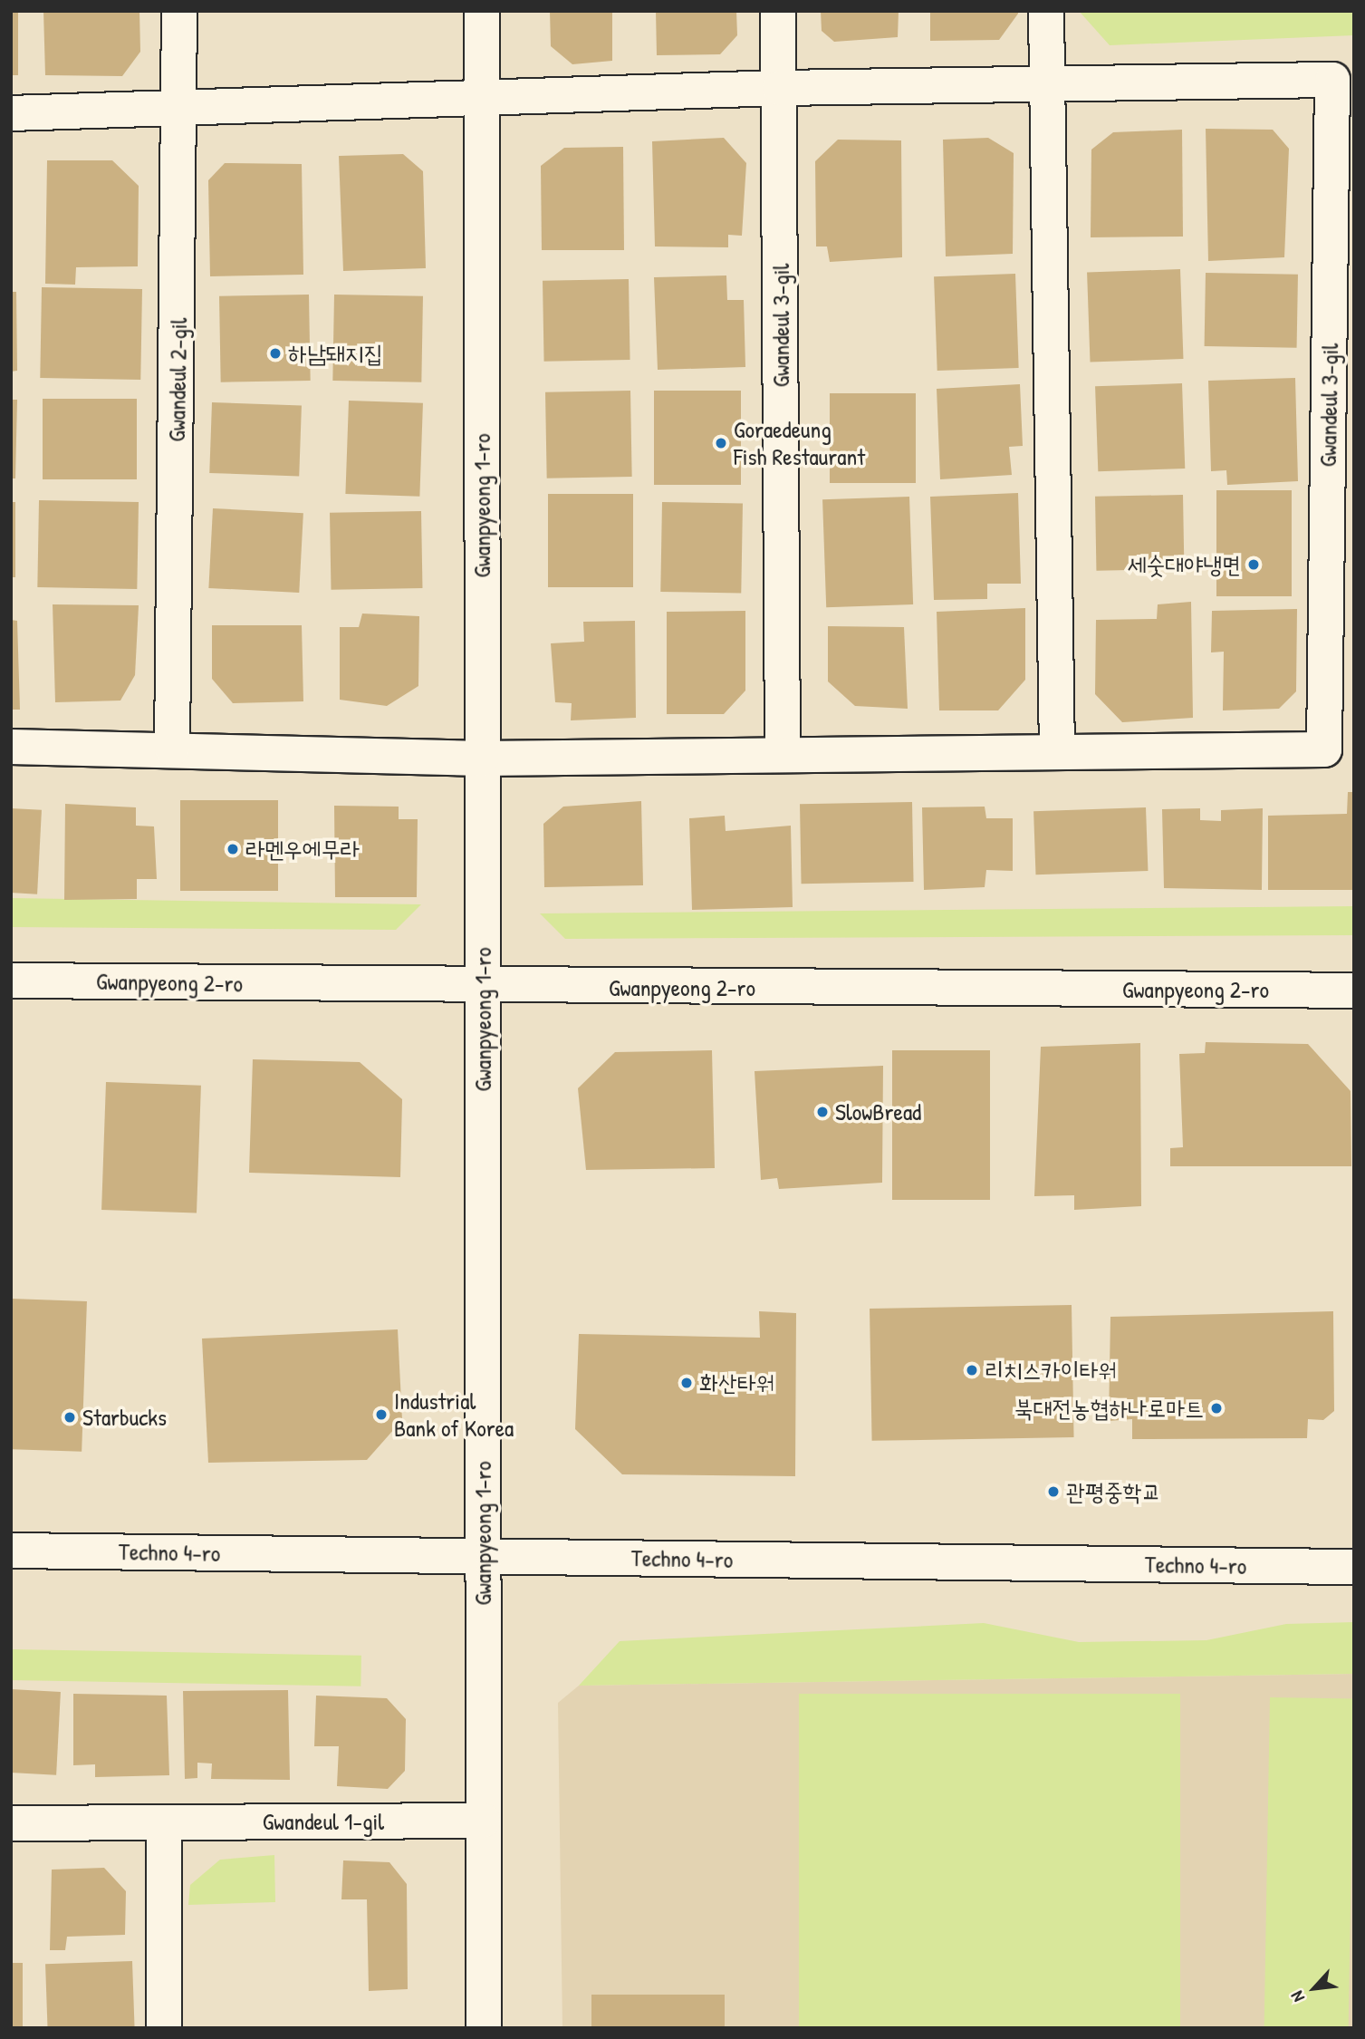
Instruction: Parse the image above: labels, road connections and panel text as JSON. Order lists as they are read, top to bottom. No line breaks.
{"streets":{"street":["Gwandeul 3-gil","Gwandeul 2-gil","Gwanpyeong 1-ro","Gwanpyeong 2-ro","Techno 4-ro","Gwandeul 1-gil"]},"crossings":[["Gwandeul 3-gil","Gwanpyeong 1-ro"],["Gwanpyeong 1-ro","Gwanpyeong 2-ro"],["Gwanpyeong 1-ro","Techno 4-ro"],["Gwanpyeong 1-ro","Gwandeul 1-gil"]],"places":["하남돼지집","Goraedeung Fish Restaurant","세숫대야냉면","라멘우에무라","SlowBread","리치스카이타워","화산타워","북대전농협하나로마트","Industrial Bank of Korea","Starbucks","관평중학교"],"north":"bottom left"}
